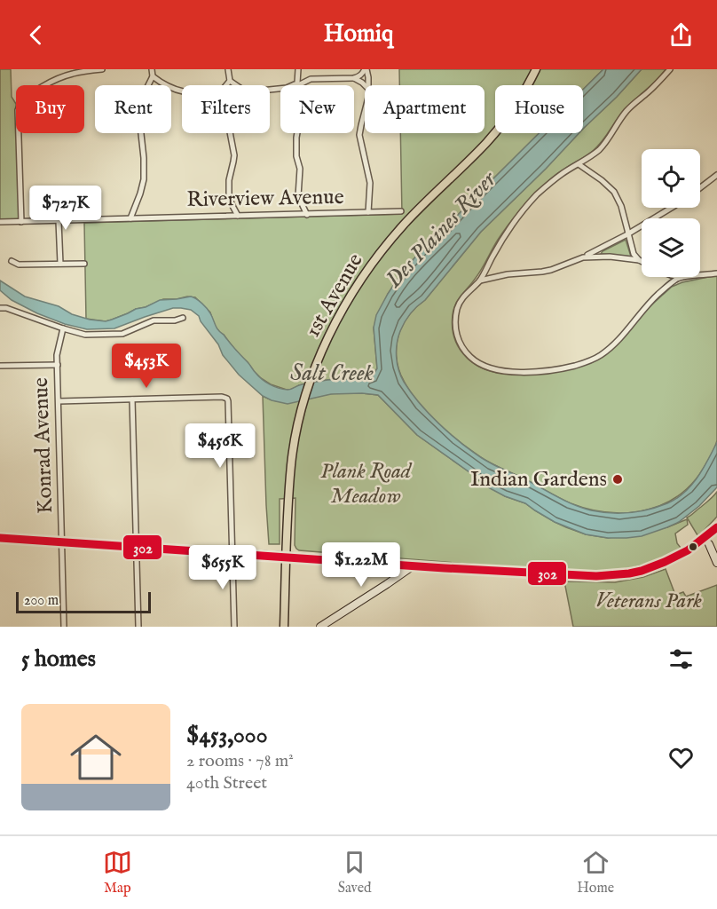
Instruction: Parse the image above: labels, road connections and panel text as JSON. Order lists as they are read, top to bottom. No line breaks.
{"streets":{"main road":["1st Avenue"],"street":["Riverview Avenue","Konrad Avenue"]},"water":["Des Plaines River","Salt Creek"],"parks":["Plank Road Meadow","Veterans Park"],"places":["Indian Gardens"],"lines":["transit line 302"],"scale_bar":"200 m","page":{"header":"Homiq","chip":["Buy","Rent","Filters","New","Apartment","House"],"price":["$727K","$453K","$456K","$1.22M","$655K"],"scale":"200 m","heading":"5 homes","list":[{"name":"$453,000","note":"2 rooms · 78 m² · 40th Street"}],"tabs":["Map","Saved","Home"]}}
